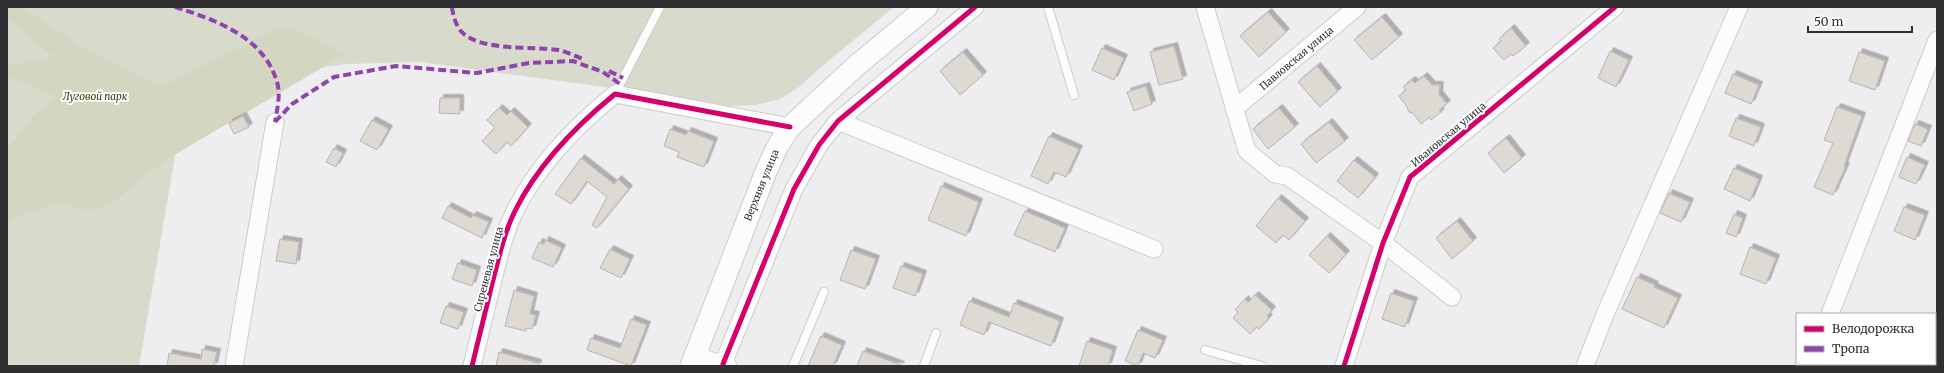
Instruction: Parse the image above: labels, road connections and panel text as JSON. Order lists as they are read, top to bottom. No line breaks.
{"streets":{"street":["Павловская улица","Ивановская улица","Верхняя улица","Сиреневая улица"]},"parks":["Луговой парк"],"legend":["Велодорожка","Тропа"],"scale_bar":"50 m"}
